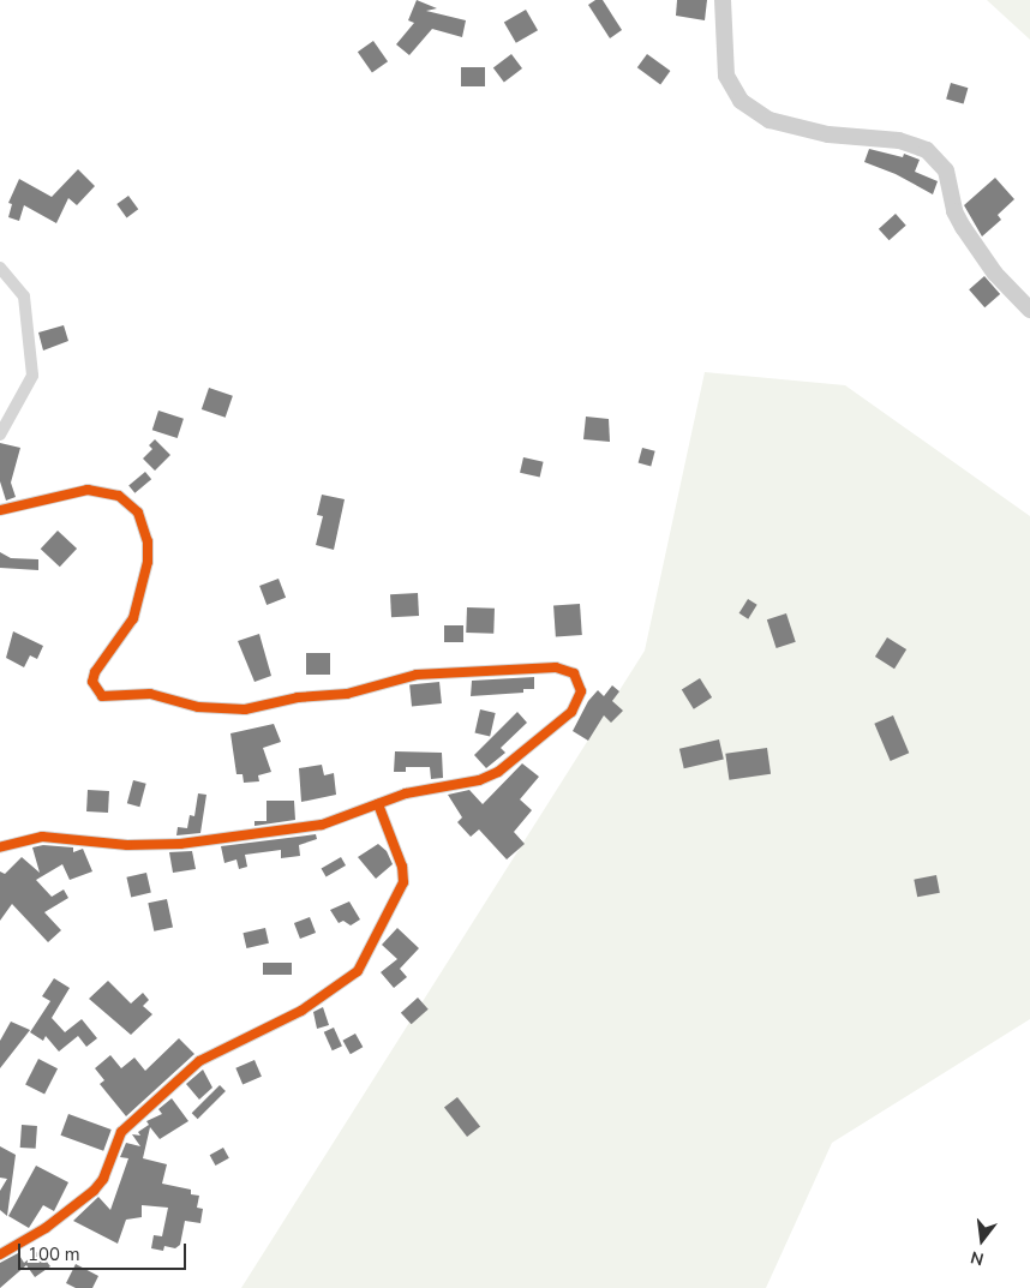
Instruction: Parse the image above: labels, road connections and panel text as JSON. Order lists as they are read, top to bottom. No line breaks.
{"scale_bar":"100 m","north":"bottom"}
